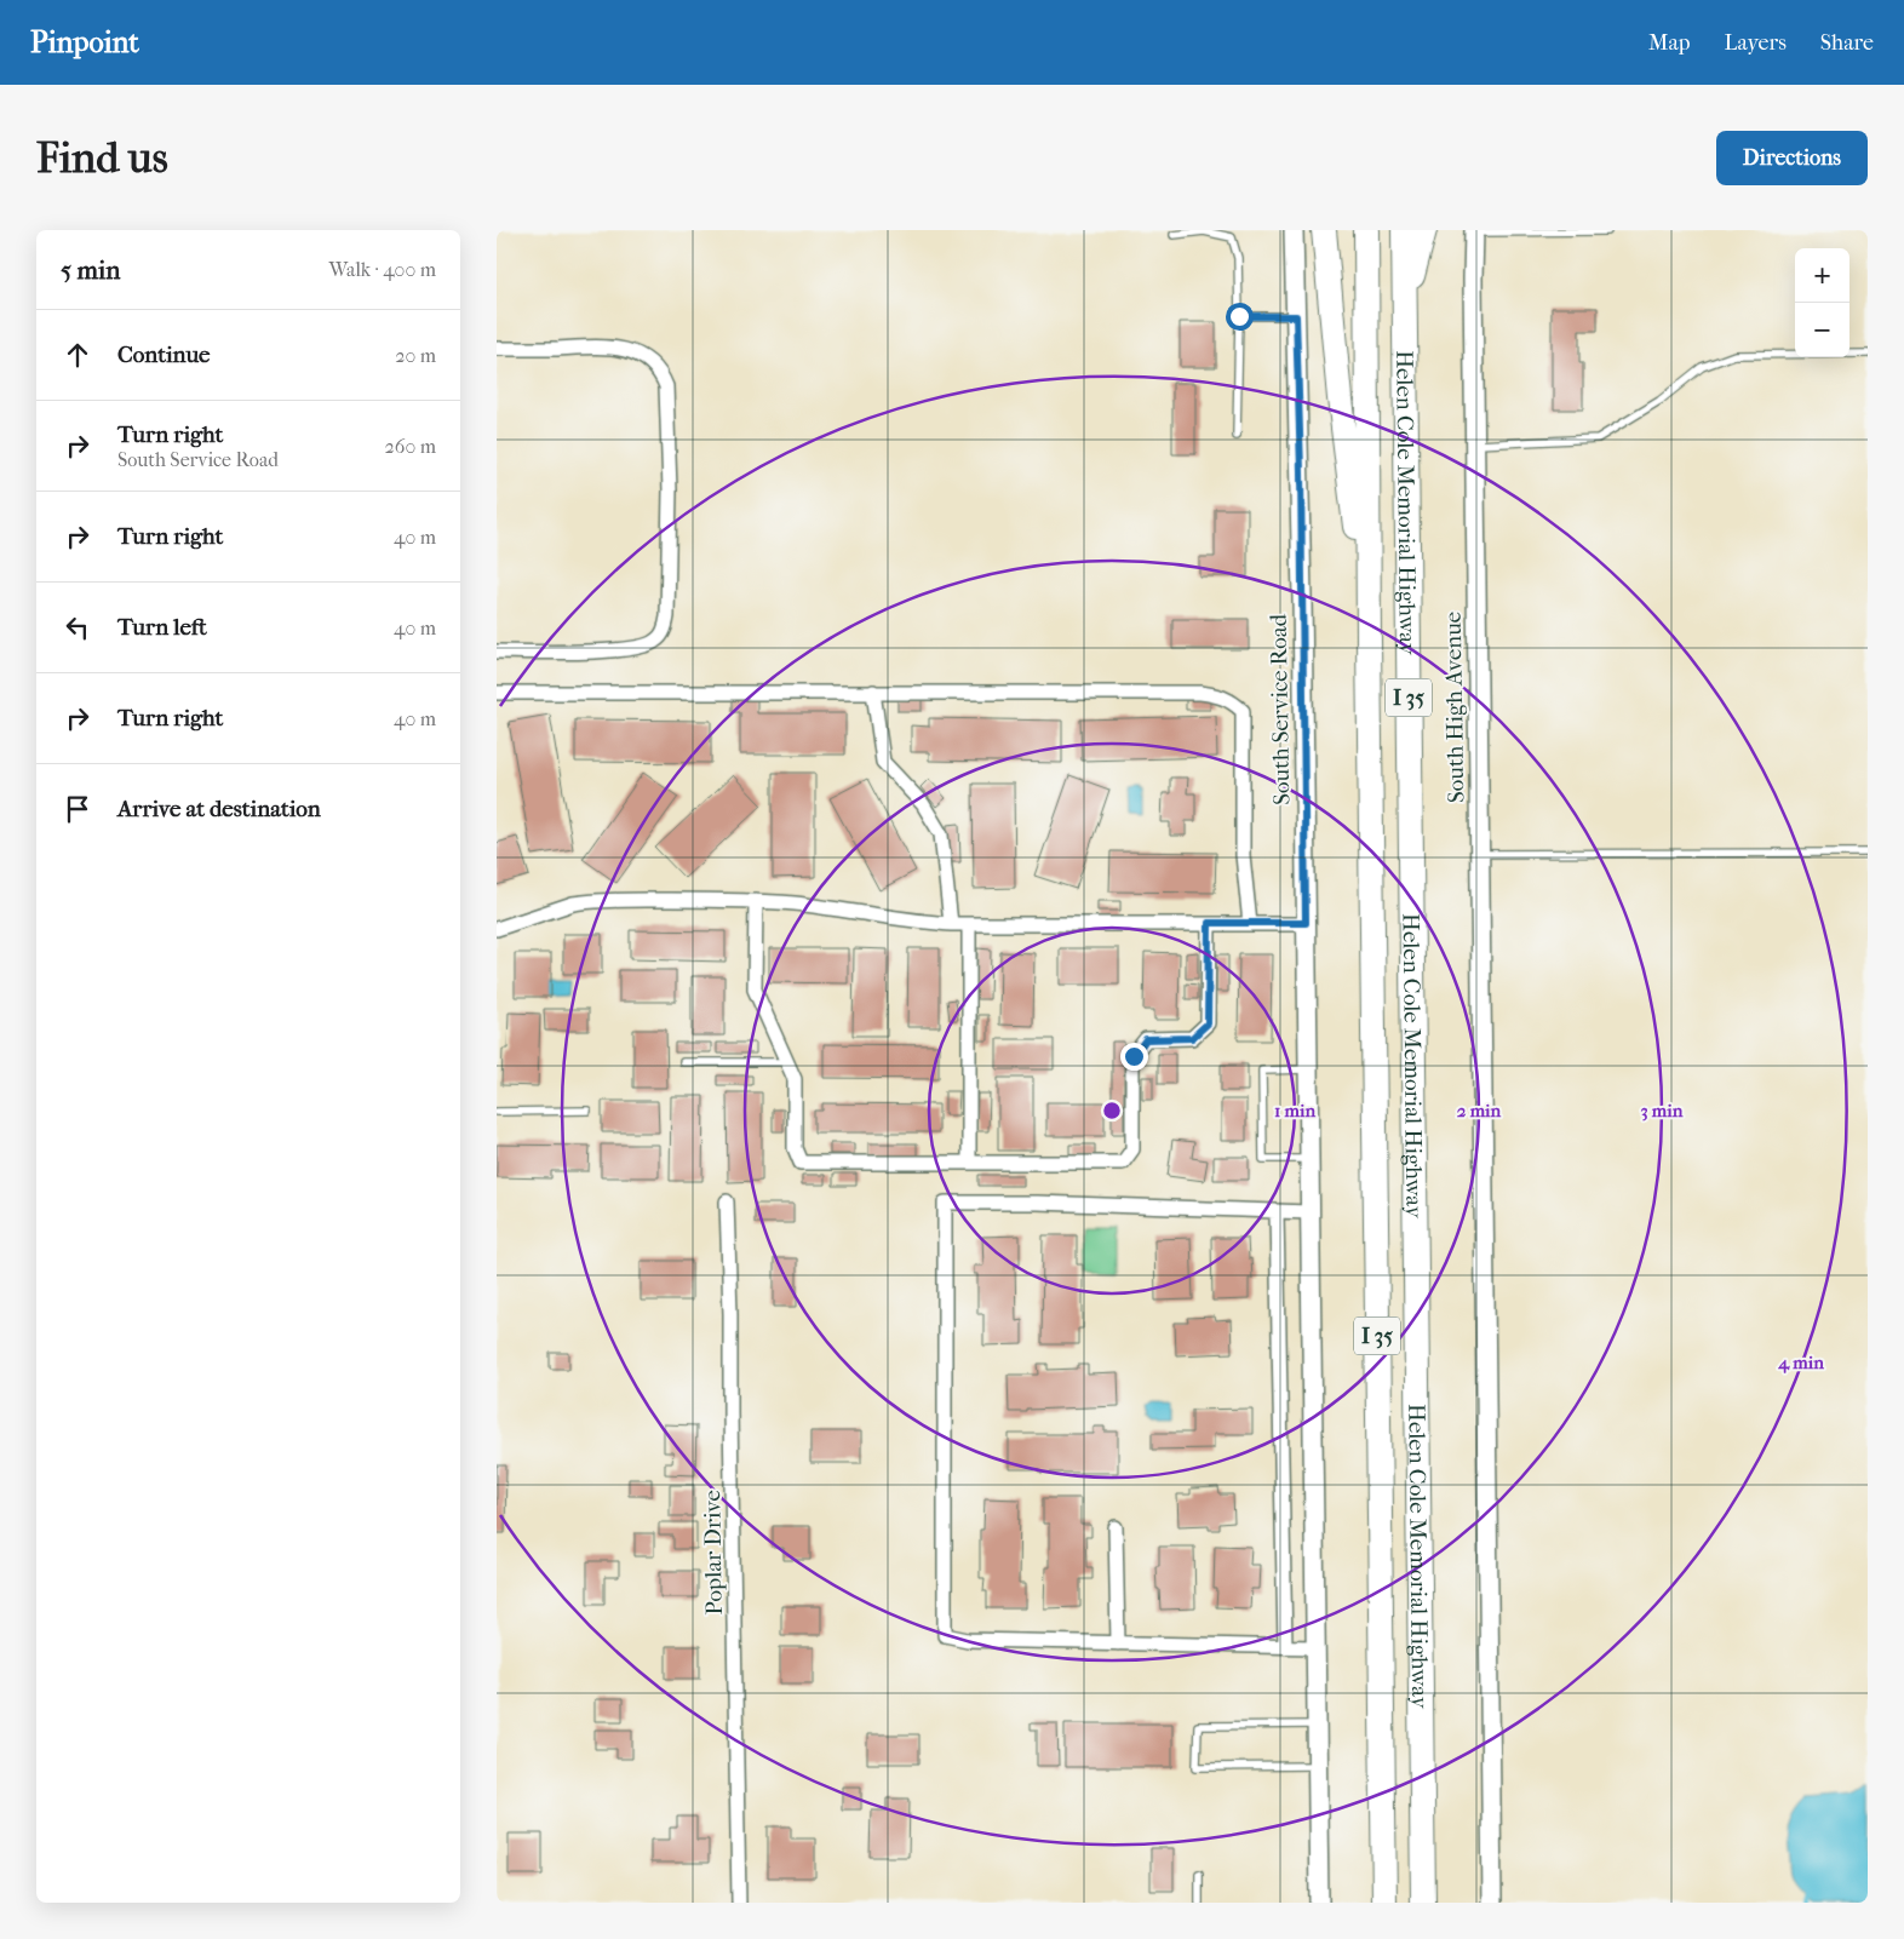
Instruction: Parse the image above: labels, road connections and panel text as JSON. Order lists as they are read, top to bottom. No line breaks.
{"streets":{"highway":["Helen Cole Memorial Highway","I 35"],"main road":["South High Avenue","South Service Road"],"street":["Poplar Drive"]},"page":{"header":"Pinpoint","nav":["Map","Layers","Share"],"buttons":"Directions","title":"Find us","heading":["5 min","Walk · 400 m"],"map_buttons":["+","−"],"list":[["Continue","20 m"],["Turn right","South Service Road","260 m"],["Turn right","40 m"],["Turn left","40 m"],["Turn right","40 m"],"Arrive at destination"]},"rings":["1 min","2 min","3 min","4 min"]}
